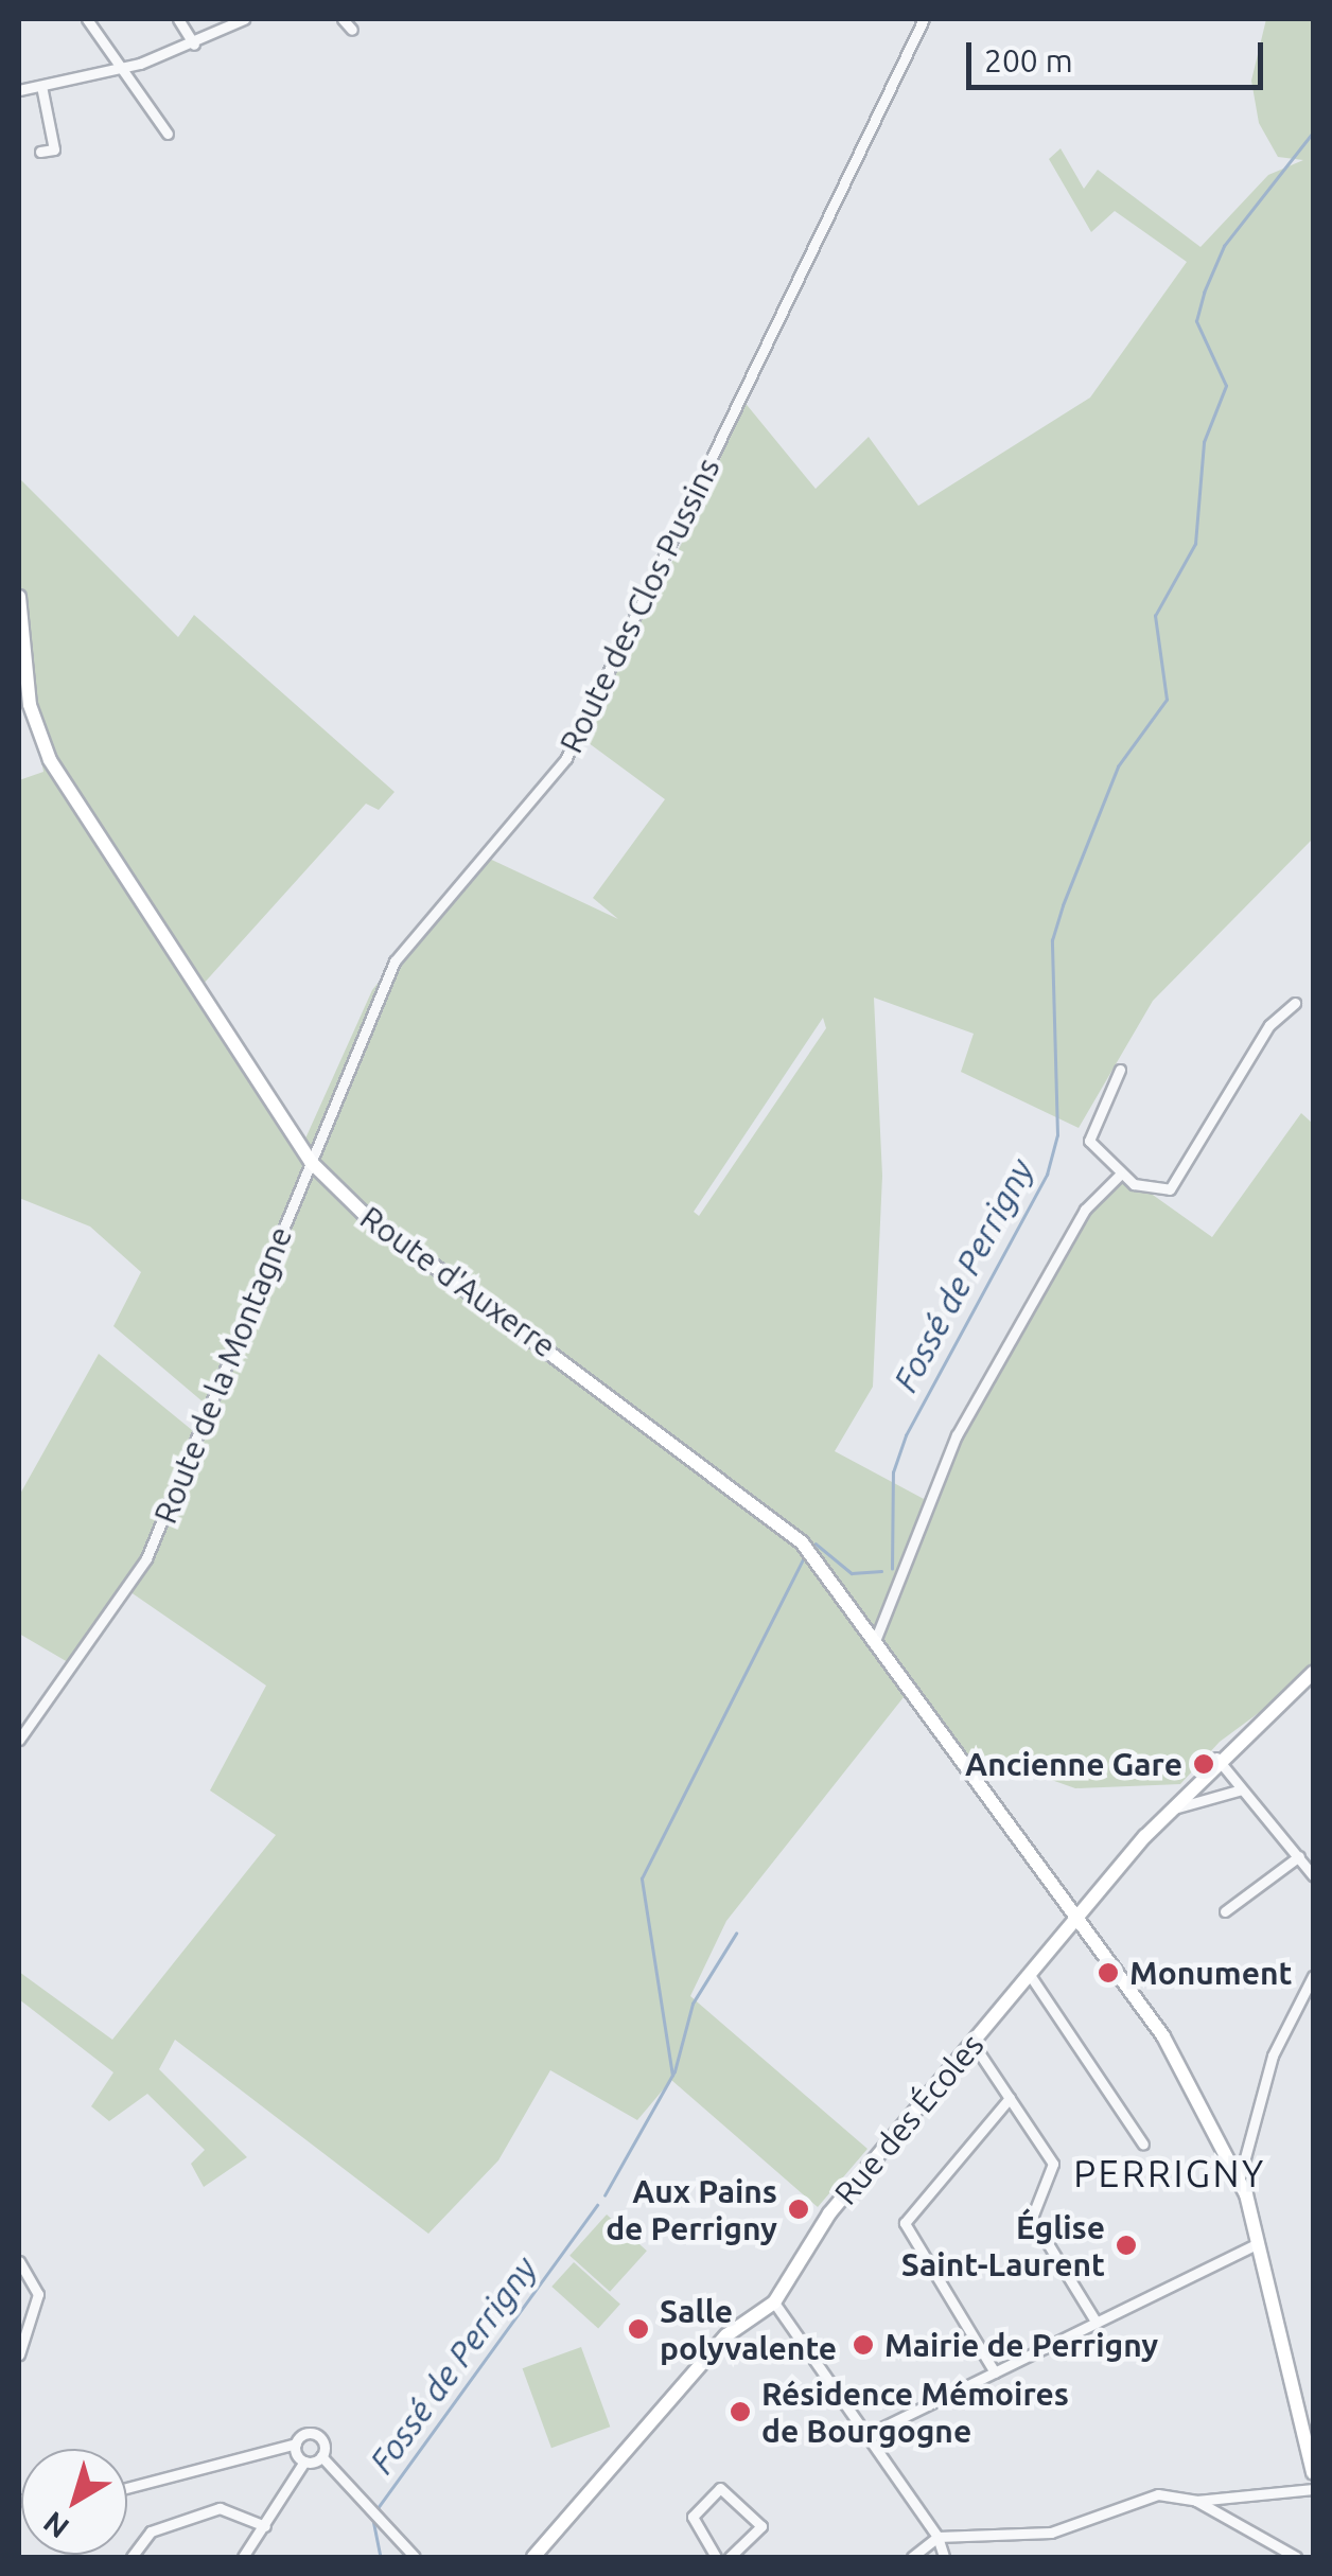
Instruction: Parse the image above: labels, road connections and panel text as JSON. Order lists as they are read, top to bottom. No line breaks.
{"streets":{"street":["Route des Clos Pussins","Route d'Auxerre","Route de la Montagne","Rue des Écoles"]},"crossings":[["Route des Clos Pussins","Route d'Auxerre"],["Route des Clos Pussins","Route de la Montagne"],["Route d'Auxerre","Route de la Montagne"],["Route d'Auxerre","Rue des Écoles"]],"districts":["PERRIGNY"],"water":["Fossé de Perrigny"],"places":["Ancienne Gare","Monument","Aux Pains de Perrigny","Église Saint-Laurent","Salle polyvalente","Mairie de Perrigny","Résidence Mémoires de Bourgogne"],"scale_bar":"200 m","north":"bottom left"}
